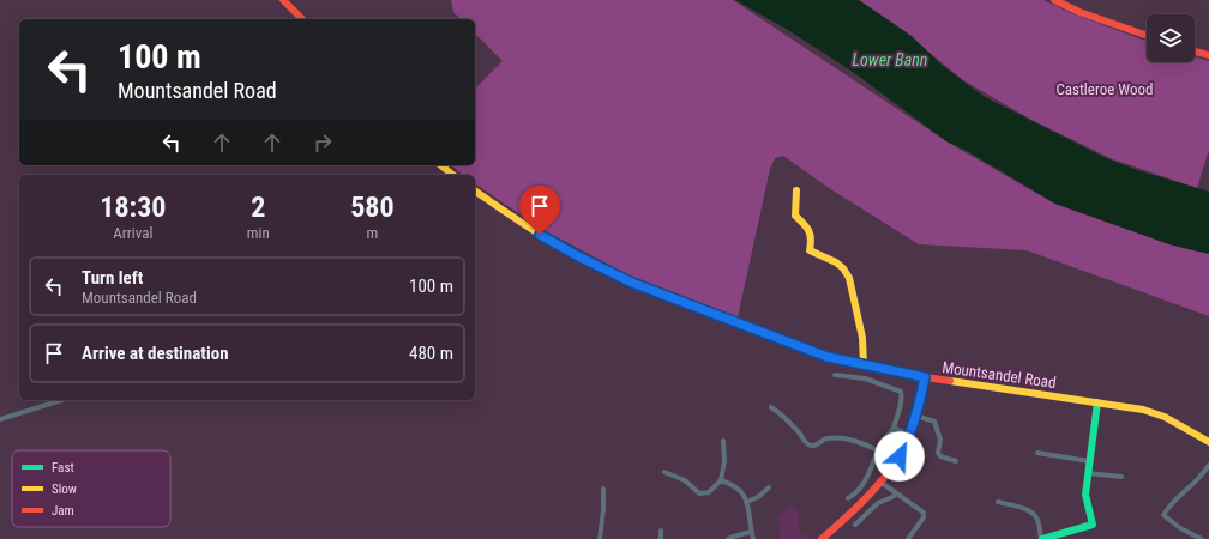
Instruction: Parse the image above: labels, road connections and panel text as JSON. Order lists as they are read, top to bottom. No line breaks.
{"streets":{"street":["Mountsandel Road"]},"water":["Lower Bann"],"parks":["Castleroe Wood"],"legend":["Fast","Slow","Jam"],"page":{"turn":["100 m","Mountsandel Road"],"eta":["18:30","Arrival","2","min","580","m"],"list":[{"name":"Turn left","note":"Mountsandel Road","value":"100 m"},{"name":"Arrive at destination","value":"480 m"}]}}
